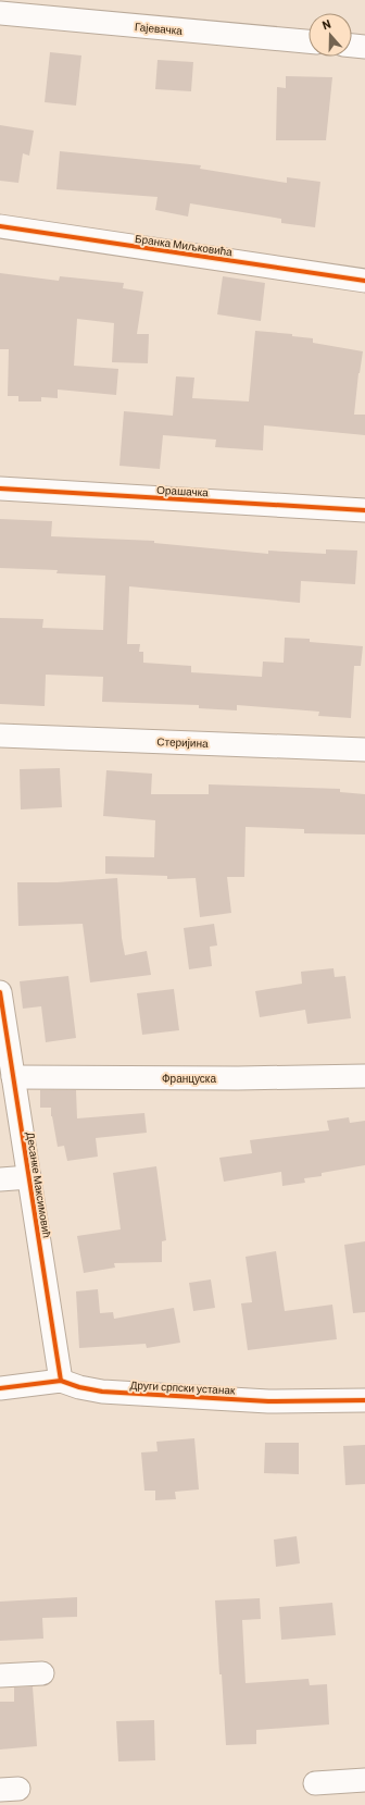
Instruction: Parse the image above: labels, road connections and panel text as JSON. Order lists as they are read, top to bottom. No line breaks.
{"streets":{"street":["Гајевачка","Бранка Миљковића","Орашачка","Стеријина","Француска","Десанке Максимовић","Други српски устанак"]},"crossings":[["Француска","Десанке Максимовић"],["Десанке Максимовић","Други српски устанак"]],"north":"top"}
